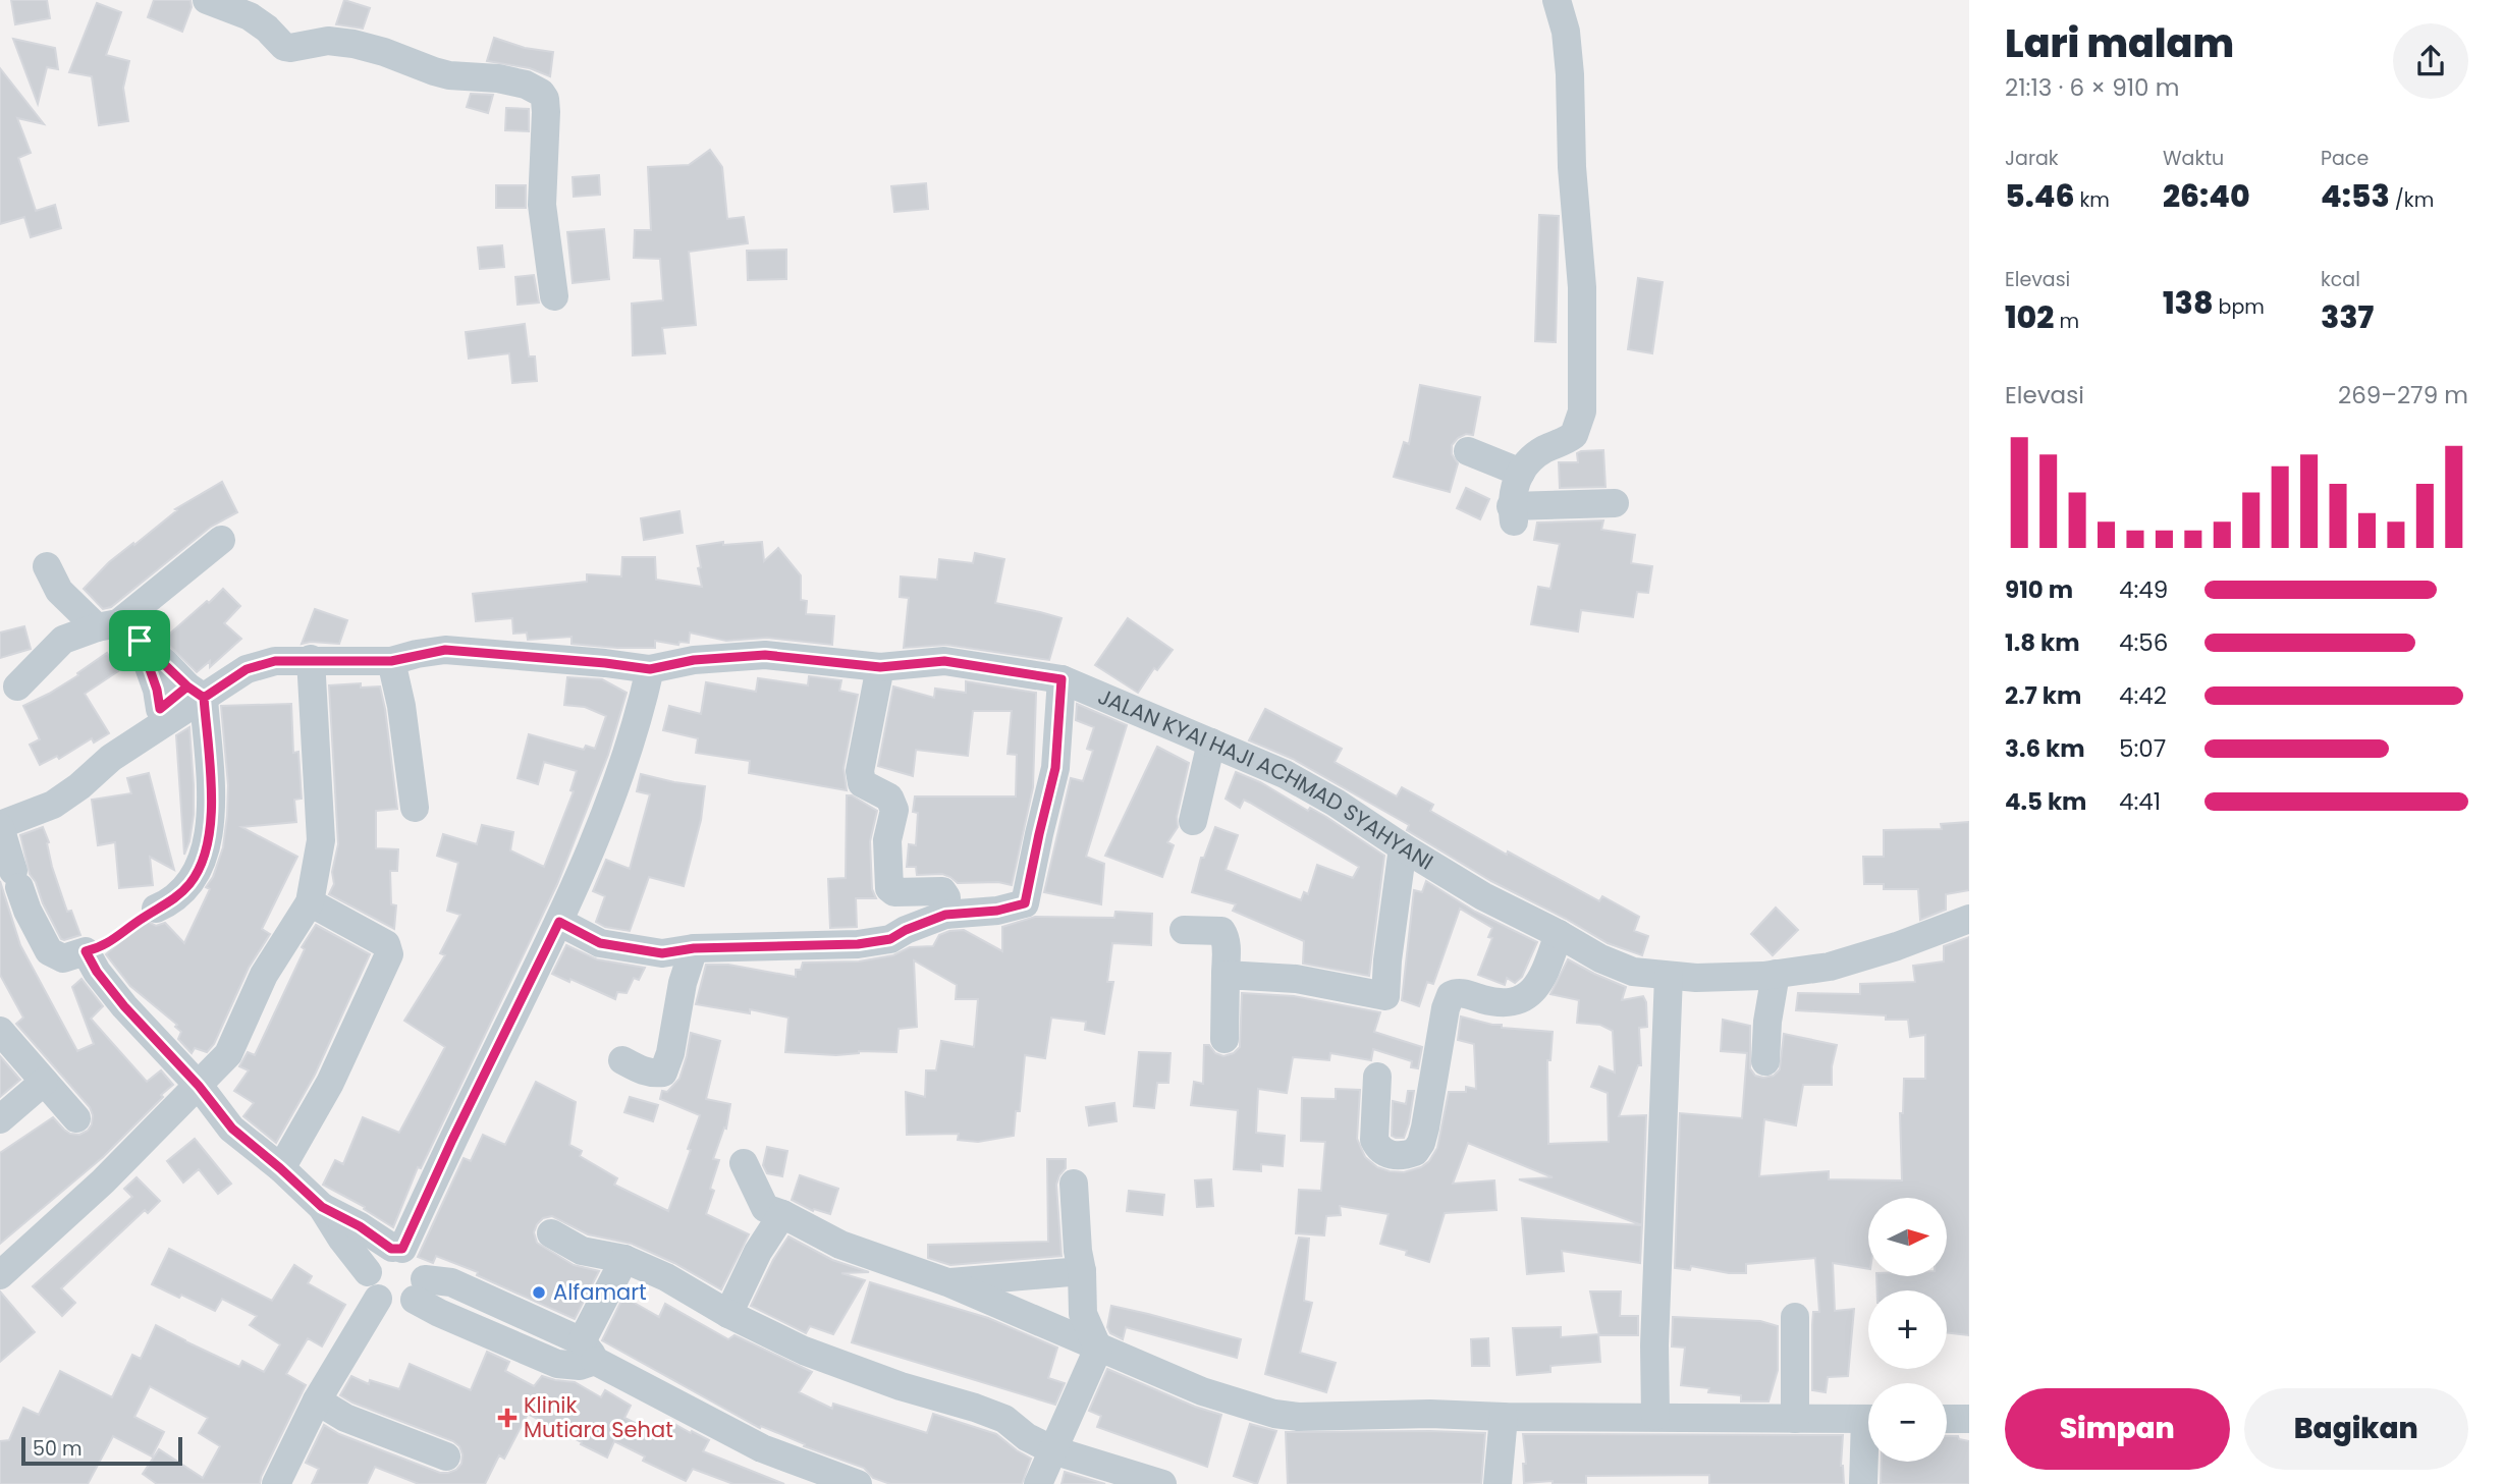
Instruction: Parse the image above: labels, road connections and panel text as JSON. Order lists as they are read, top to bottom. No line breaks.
{"streets":{"street":["JALAN KYAI HAJI ACHMAD SYAHYANI"]},"places":{"other":["Alfamart"],"health":["Klinik Mutiara Sehat"]},"scale_bar":"50 m","north":"right","page":{"heading":["Lari malam","21:13 · 6 × 910 m"],"stats":[["Jarak","5.46 km"],["Waktu","26:40"],["Pace","4:53 /km"],["Elevasi","102 m"],["138 bpm"],["kcal","337"]],"chart":["Elevasi","269–279 m"],"list":[{"name":"910 m","note":"4:49"},{"name":"1.8 km","note":"4:56"},{"name":"2.7 km","note":"4:42"},{"name":"3.6 km","note":"5:07"},{"name":"4.5 km","note":"4:41"}],"map_buttons":["+","−"],"buttons":["Simpan","Bagikan"],"scale":"50 m"}}
